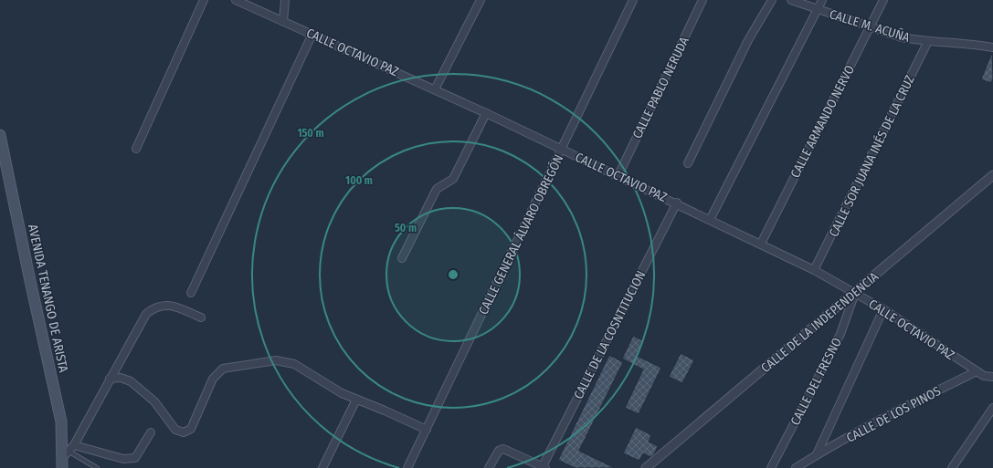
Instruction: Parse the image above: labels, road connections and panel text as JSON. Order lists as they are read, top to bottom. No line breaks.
{"streets":{"main road":["AVENIDA TENANGO DE ARISTA"],"street":["CALLE M. ACUÑA","CALLE OCTAVIO PAZ","CALLE PABLO NERUDA","CALLE ARMANDO NERVO","CALLE SOR JUANA INÉS DE LA CRUZ","CALLE GENERAL ÁLVARO OBREGÓN","CALLE DE LA INDEPENDENCIA","CALLE DE LA COSNTITUCION","CALLE DEL FRESNO","CALLE DE LOS PINOS"]},"crossings":[["CALLE M. ACUÑA","CALLE ARMANDO NERVO"],["CALLE M. ACUÑA","CALLE SOR JUANA INÉS DE LA CRUZ"],["CALLE OCTAVIO PAZ","CALLE PABLO NERUDA"],["CALLE OCTAVIO PAZ","CALLE ARMANDO NERVO"],["CALLE OCTAVIO PAZ","CALLE SOR JUANA INÉS DE LA CRUZ"],["CALLE OCTAVIO PAZ","CALLE GENERAL ÁLVARO OBREGÓN"],["CALLE OCTAVIO PAZ","CALLE DE LA INDEPENDENCIA"],["CALLE OCTAVIO PAZ","CALLE DE LA COSNTITUCION"],["CALLE OCTAVIO PAZ","CALLE DEL FRESNO"],["CALLE OCTAVIO PAZ","CALLE DE LOS PINOS"],["CALLE DE LA INDEPENDENCIA","CALLE DEL FRESNO"]],"rings":["150 m","100 m","50 m"]}
